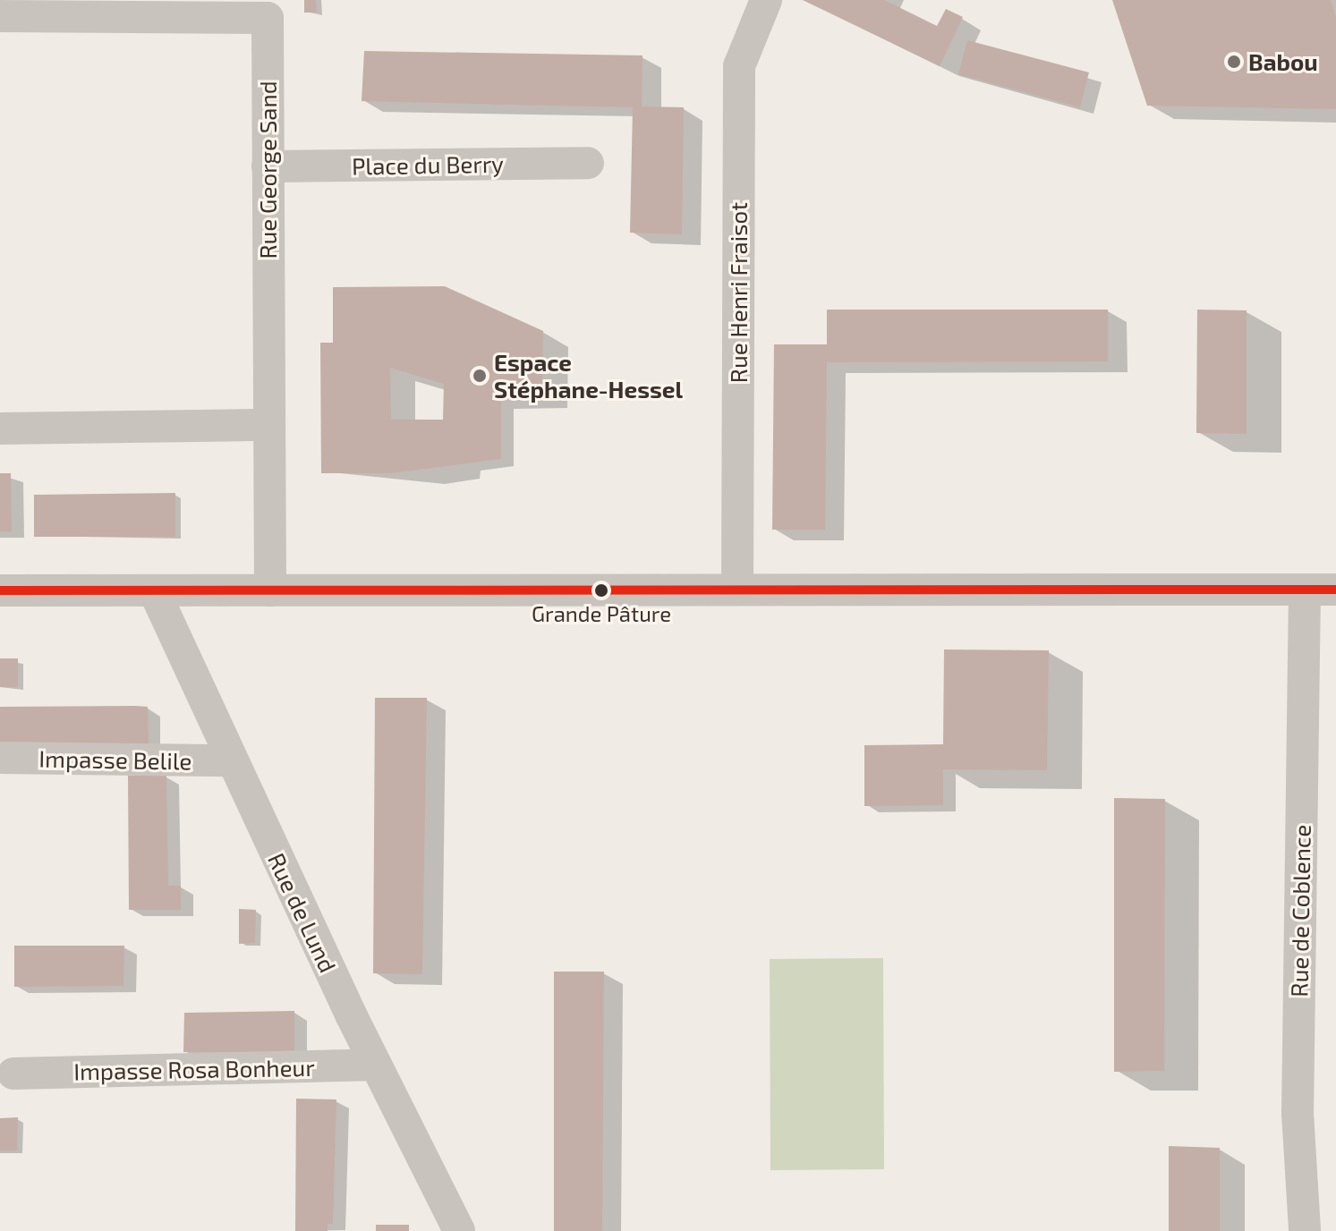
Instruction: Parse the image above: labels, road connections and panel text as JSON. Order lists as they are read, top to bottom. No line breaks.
{"streets":{"street":["Place du Berry","Rue George Sand","Rue Henri Fraisot","Impasse Belile","Rue de Coblence","Rue de Lund","Impasse Rosa Bonheur"]},"crossings":[["Place du Berry","Rue George Sand"],["Impasse Belile","Rue de Lund"],["Rue de Lund","Impasse Rosa Bonheur"]],"places":["Babou","Espace Stéphane-Hessel","Grande Pâture"]}
